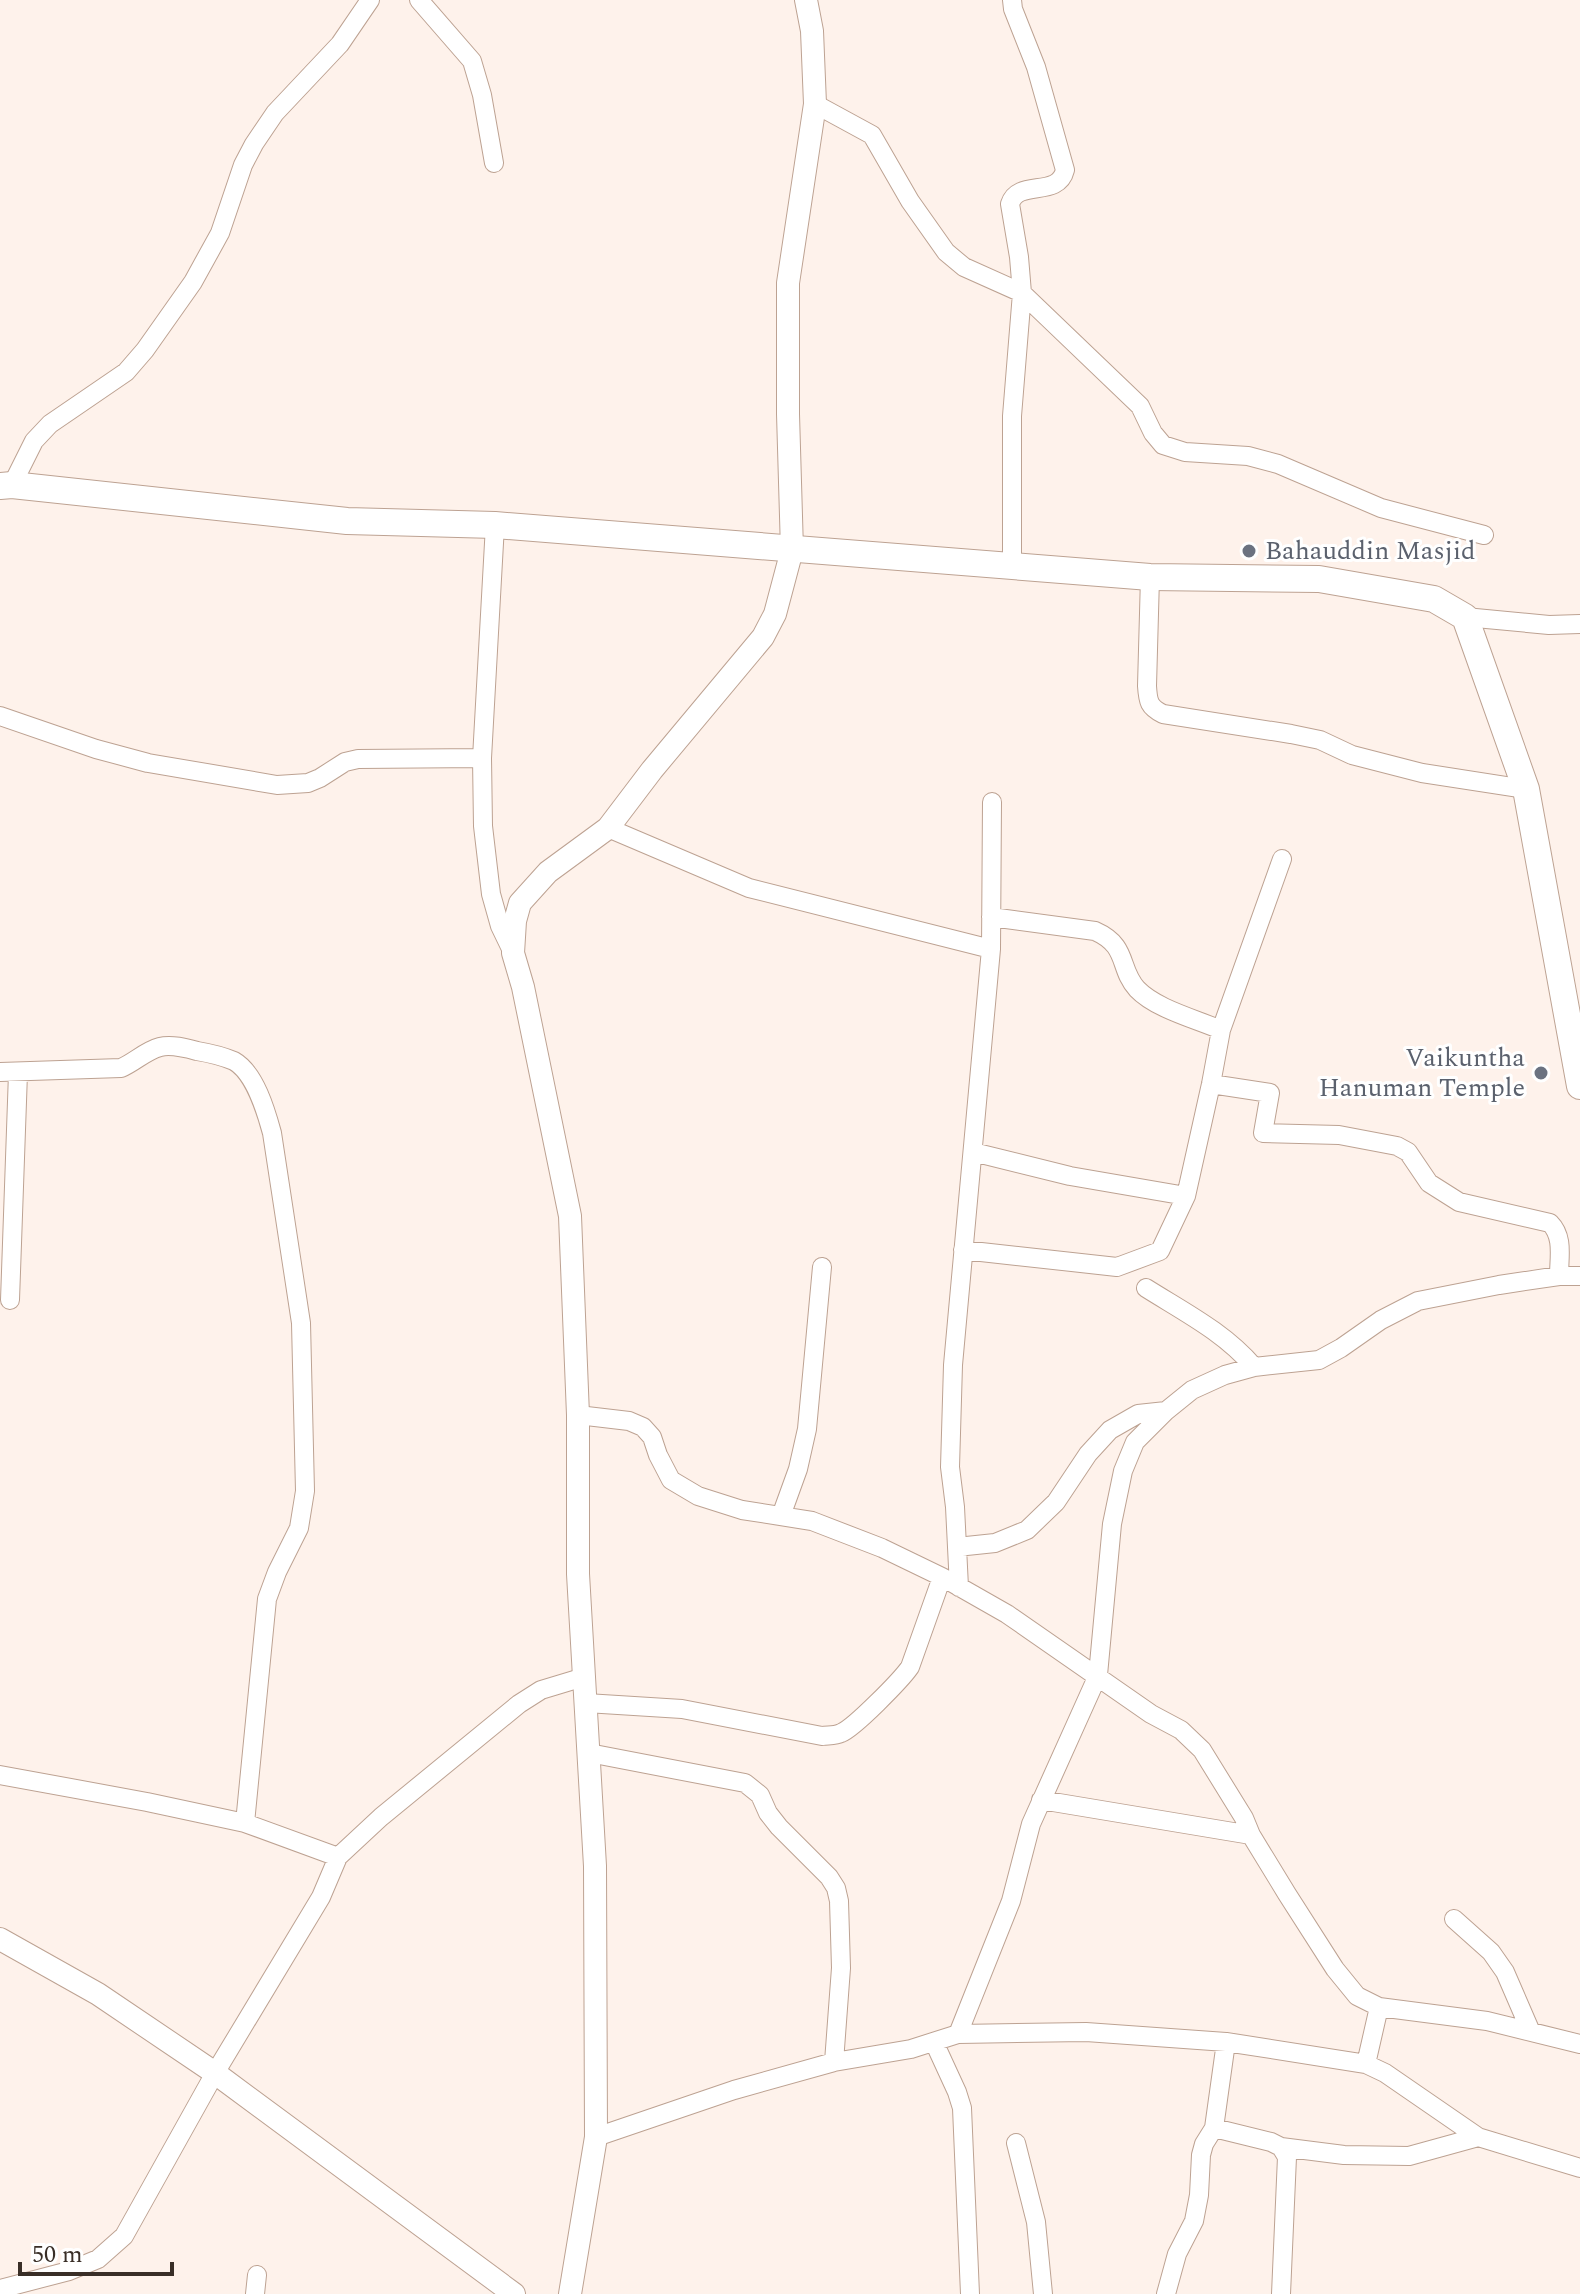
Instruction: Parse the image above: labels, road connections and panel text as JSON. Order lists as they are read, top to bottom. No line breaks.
{"places":["Bahauddin Masjid","Vaikuntha Hanuman Temple"],"scale_bar":"50 m"}
